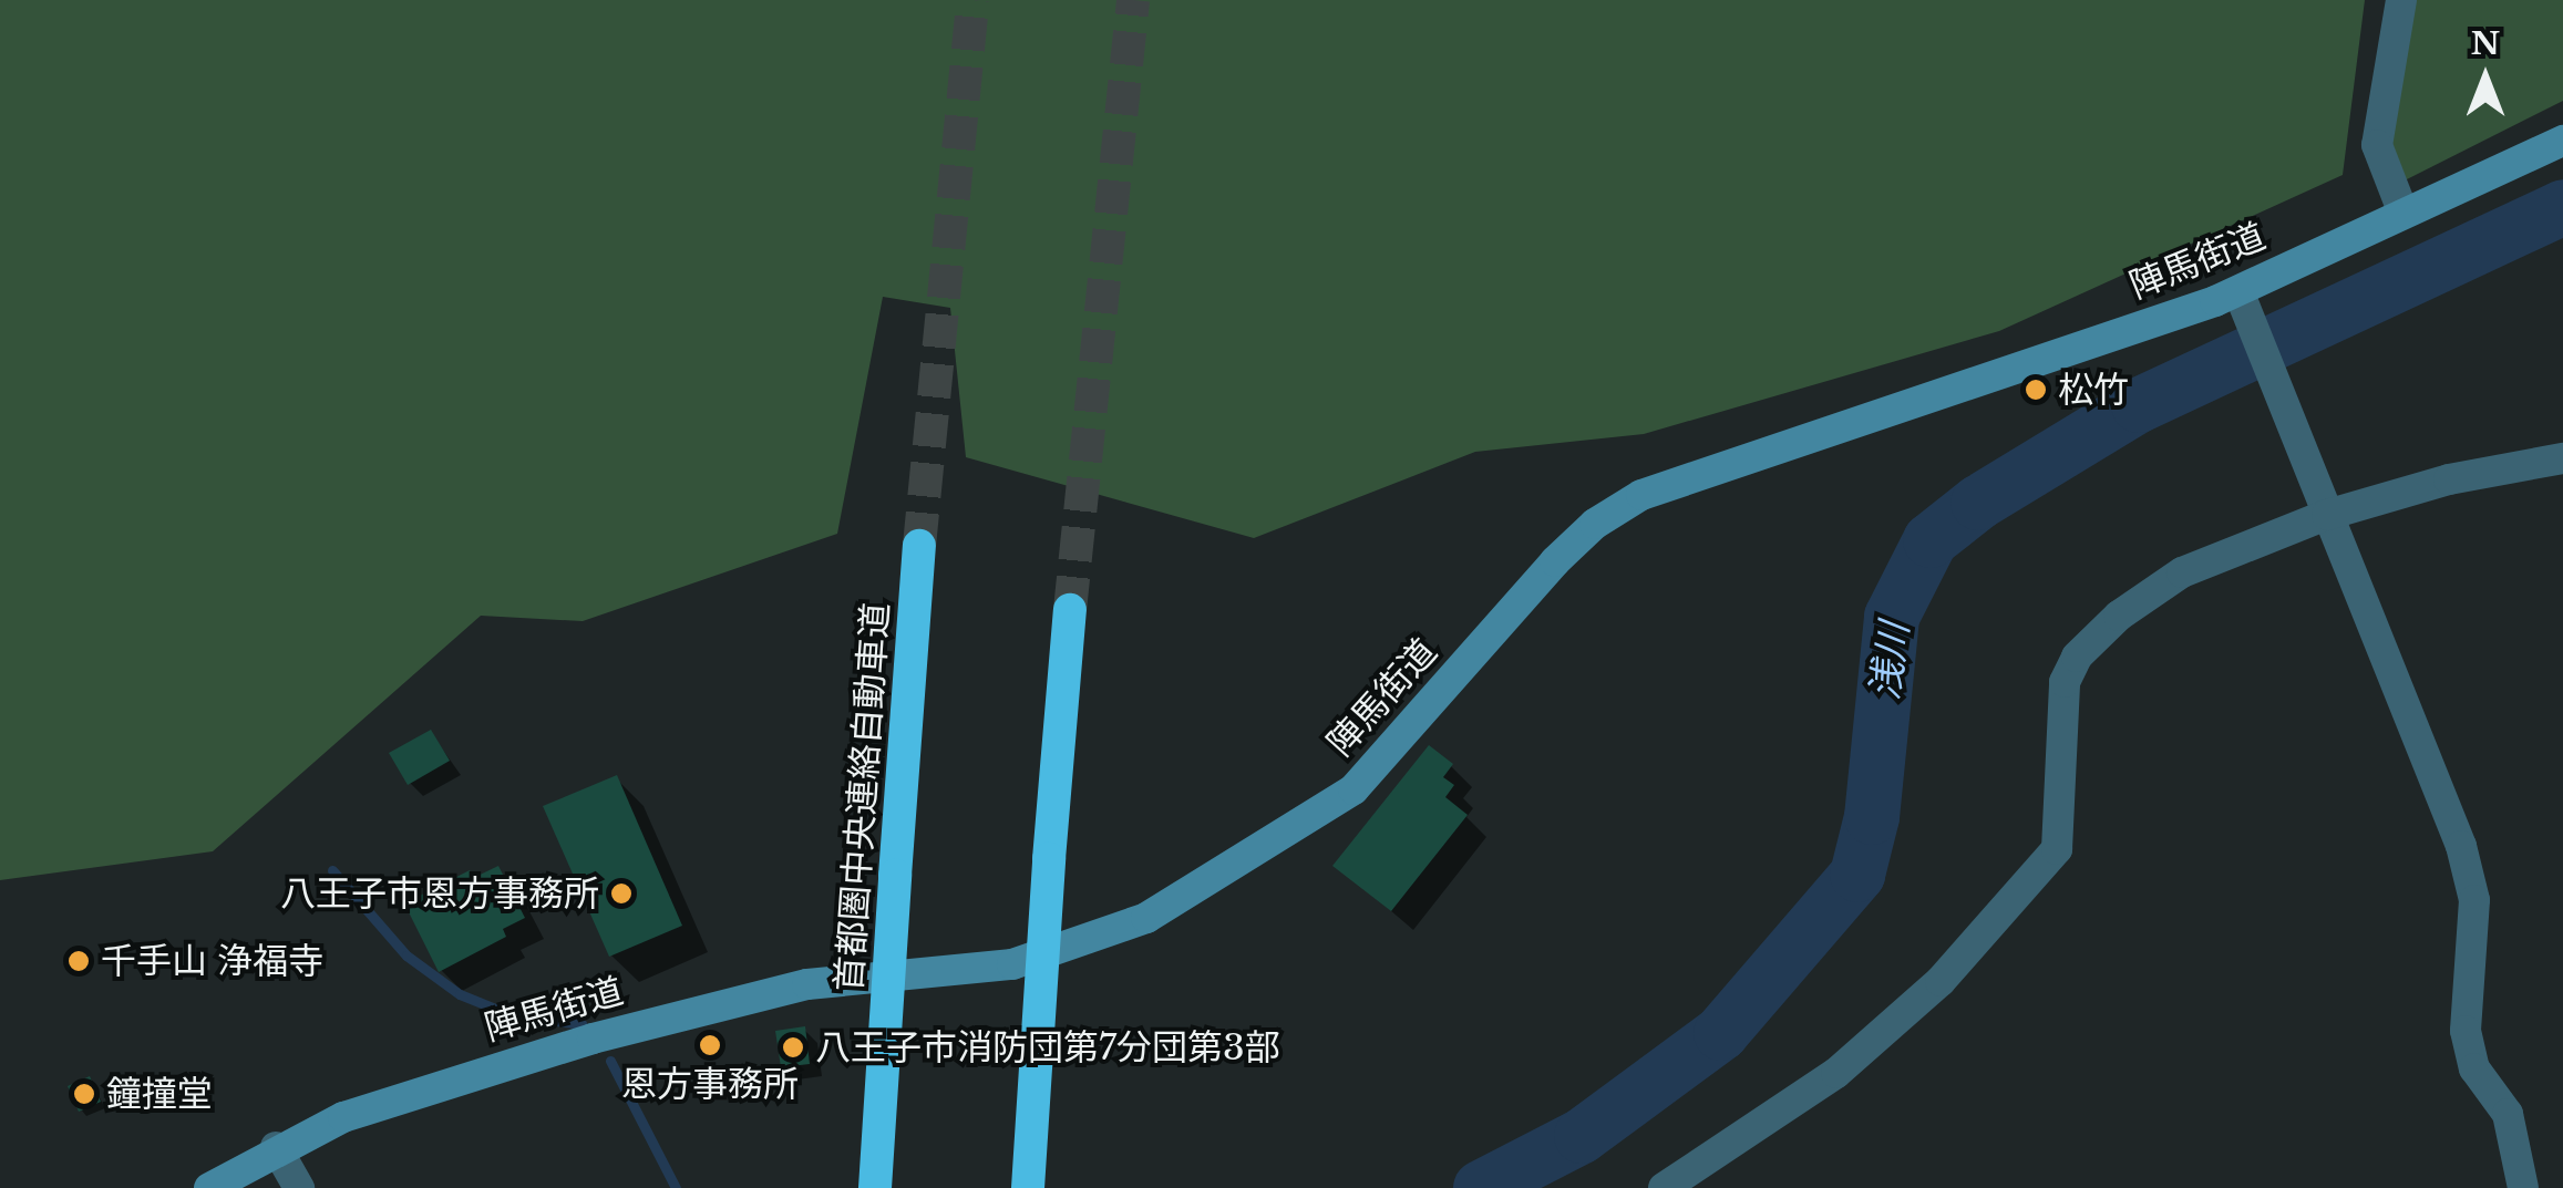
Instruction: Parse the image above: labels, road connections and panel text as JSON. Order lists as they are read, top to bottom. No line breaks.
{"streets":{"highway":["首都圏中央連絡自動車道"],"main road":["陣馬街道"]},"water":["浅川"],"places":["松竹","八王子市恩方事務所","千手山 浄福寺","恩方事務所","八王子市消防団第7分団第3部","鐘撞堂"],"north":"top"}
